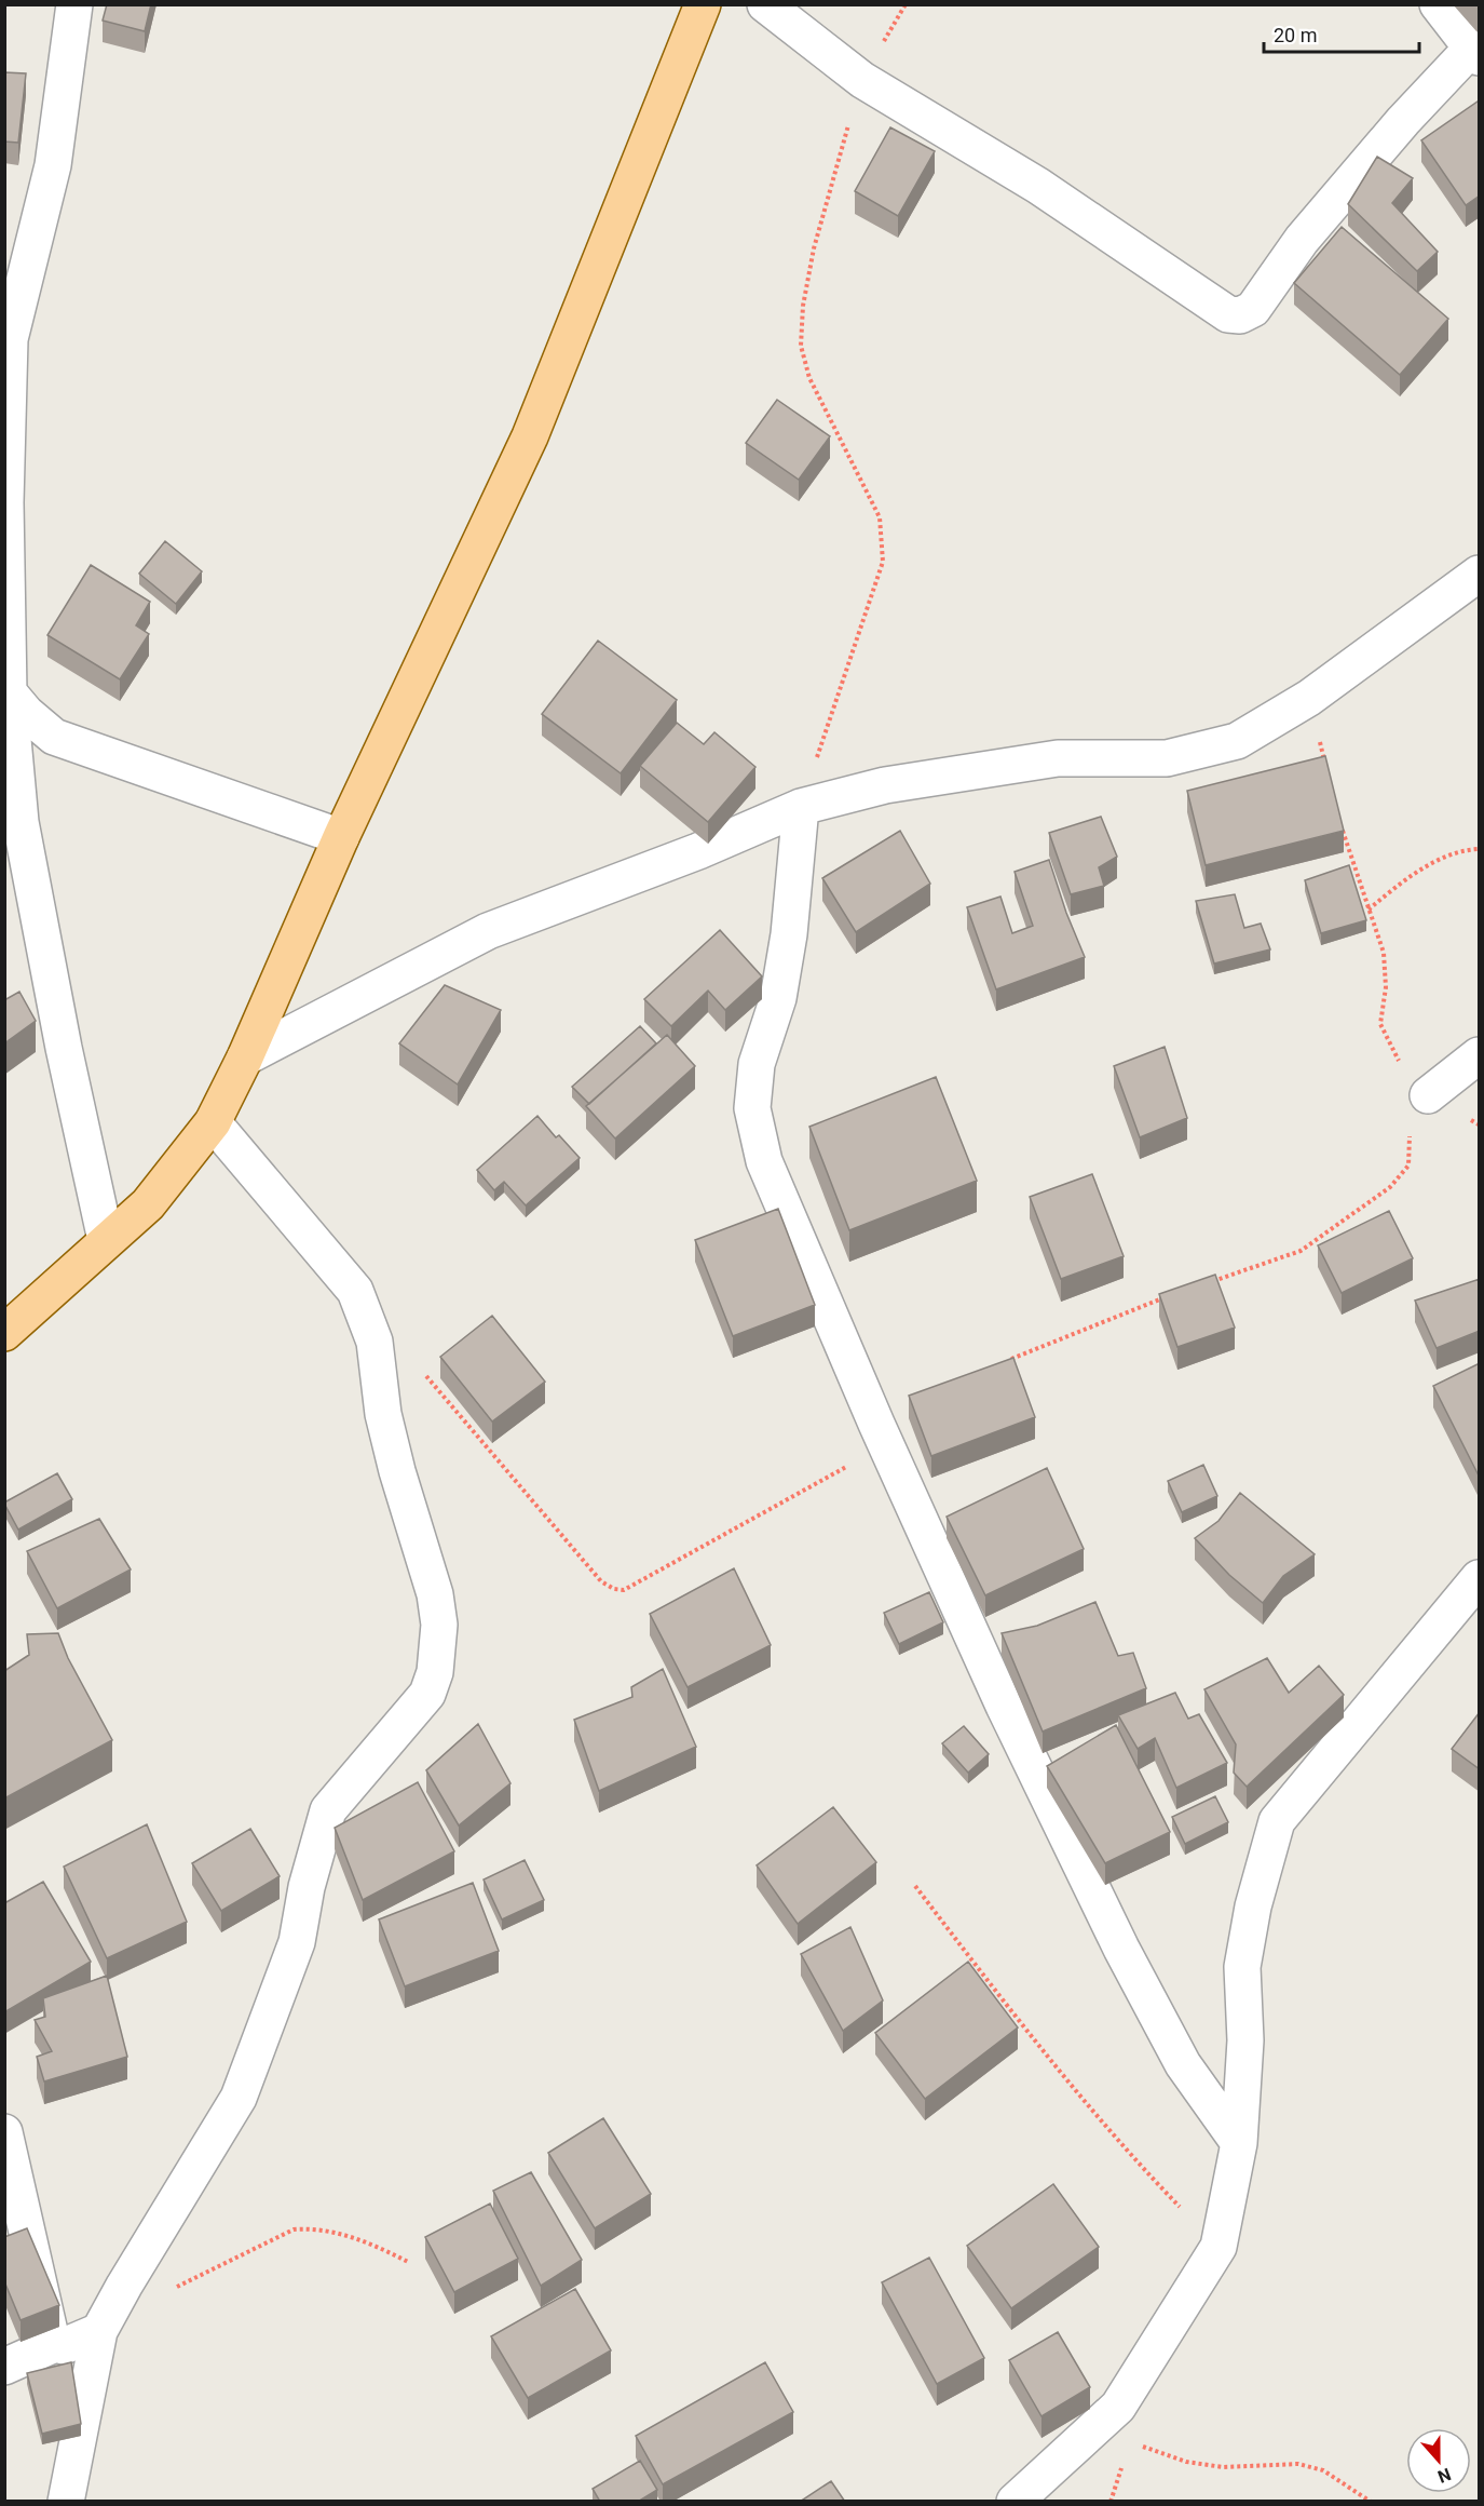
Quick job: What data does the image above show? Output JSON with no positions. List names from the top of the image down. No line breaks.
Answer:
{"scale_bar":"20 m","north":"bottom"}
